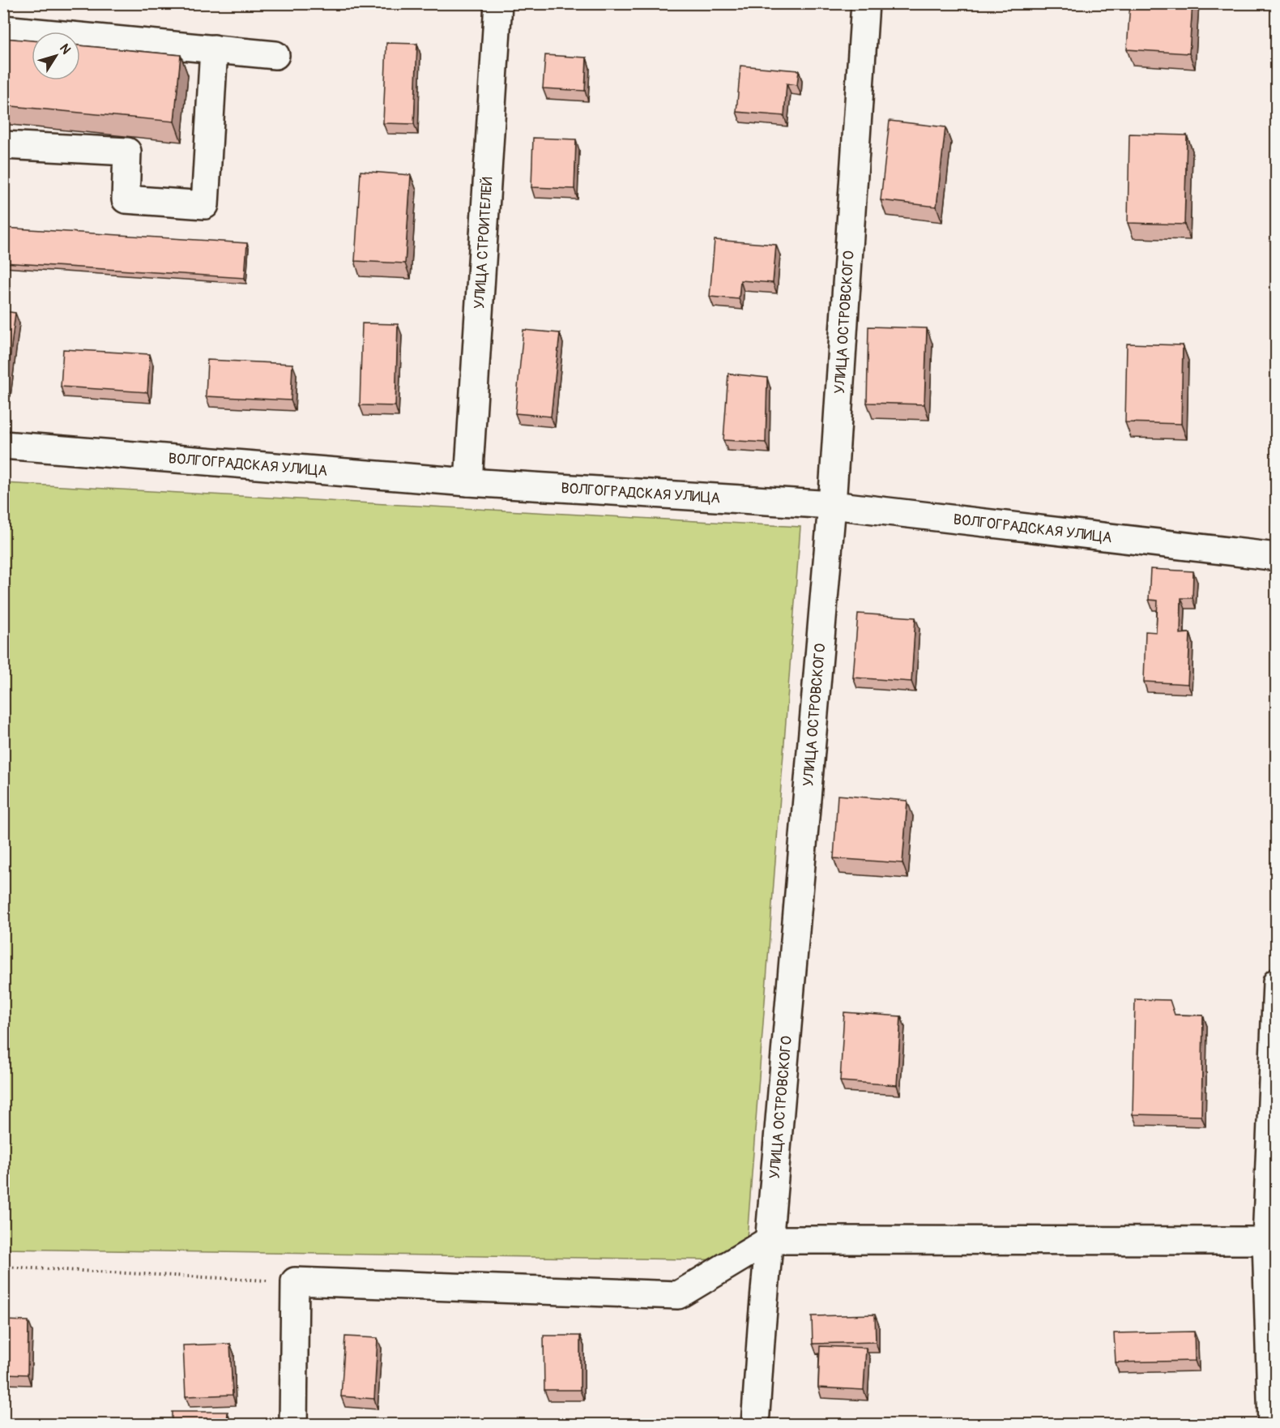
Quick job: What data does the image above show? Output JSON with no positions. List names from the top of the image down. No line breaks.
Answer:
{"streets":{"street":["УЛИЦА СТРОИТЕЛЕЙ","УЛИЦА ОСТРОВСКОГО","ВОЛГОГРАДСКАЯ УЛИЦА"]},"crossings":[["УЛИЦА СТРОИТЕЛЕЙ","ВОЛГОГРАДСКАЯ УЛИЦА"],["УЛИЦА ОСТРОВСКОГО","ВОЛГОГРАДСКАЯ УЛИЦА"]],"north":"top right"}
